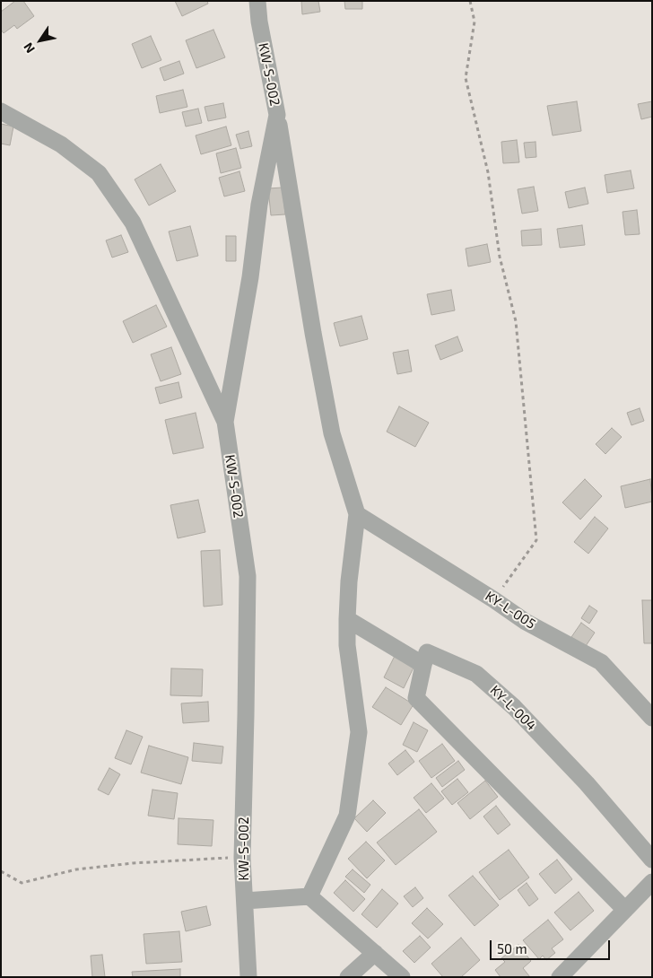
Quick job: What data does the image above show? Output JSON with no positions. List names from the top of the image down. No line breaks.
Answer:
{"streets":{"street":["KW-S-002","KY-L-005","KY-L-004"]},"scale_bar":"50 m","north":"bottom left"}
